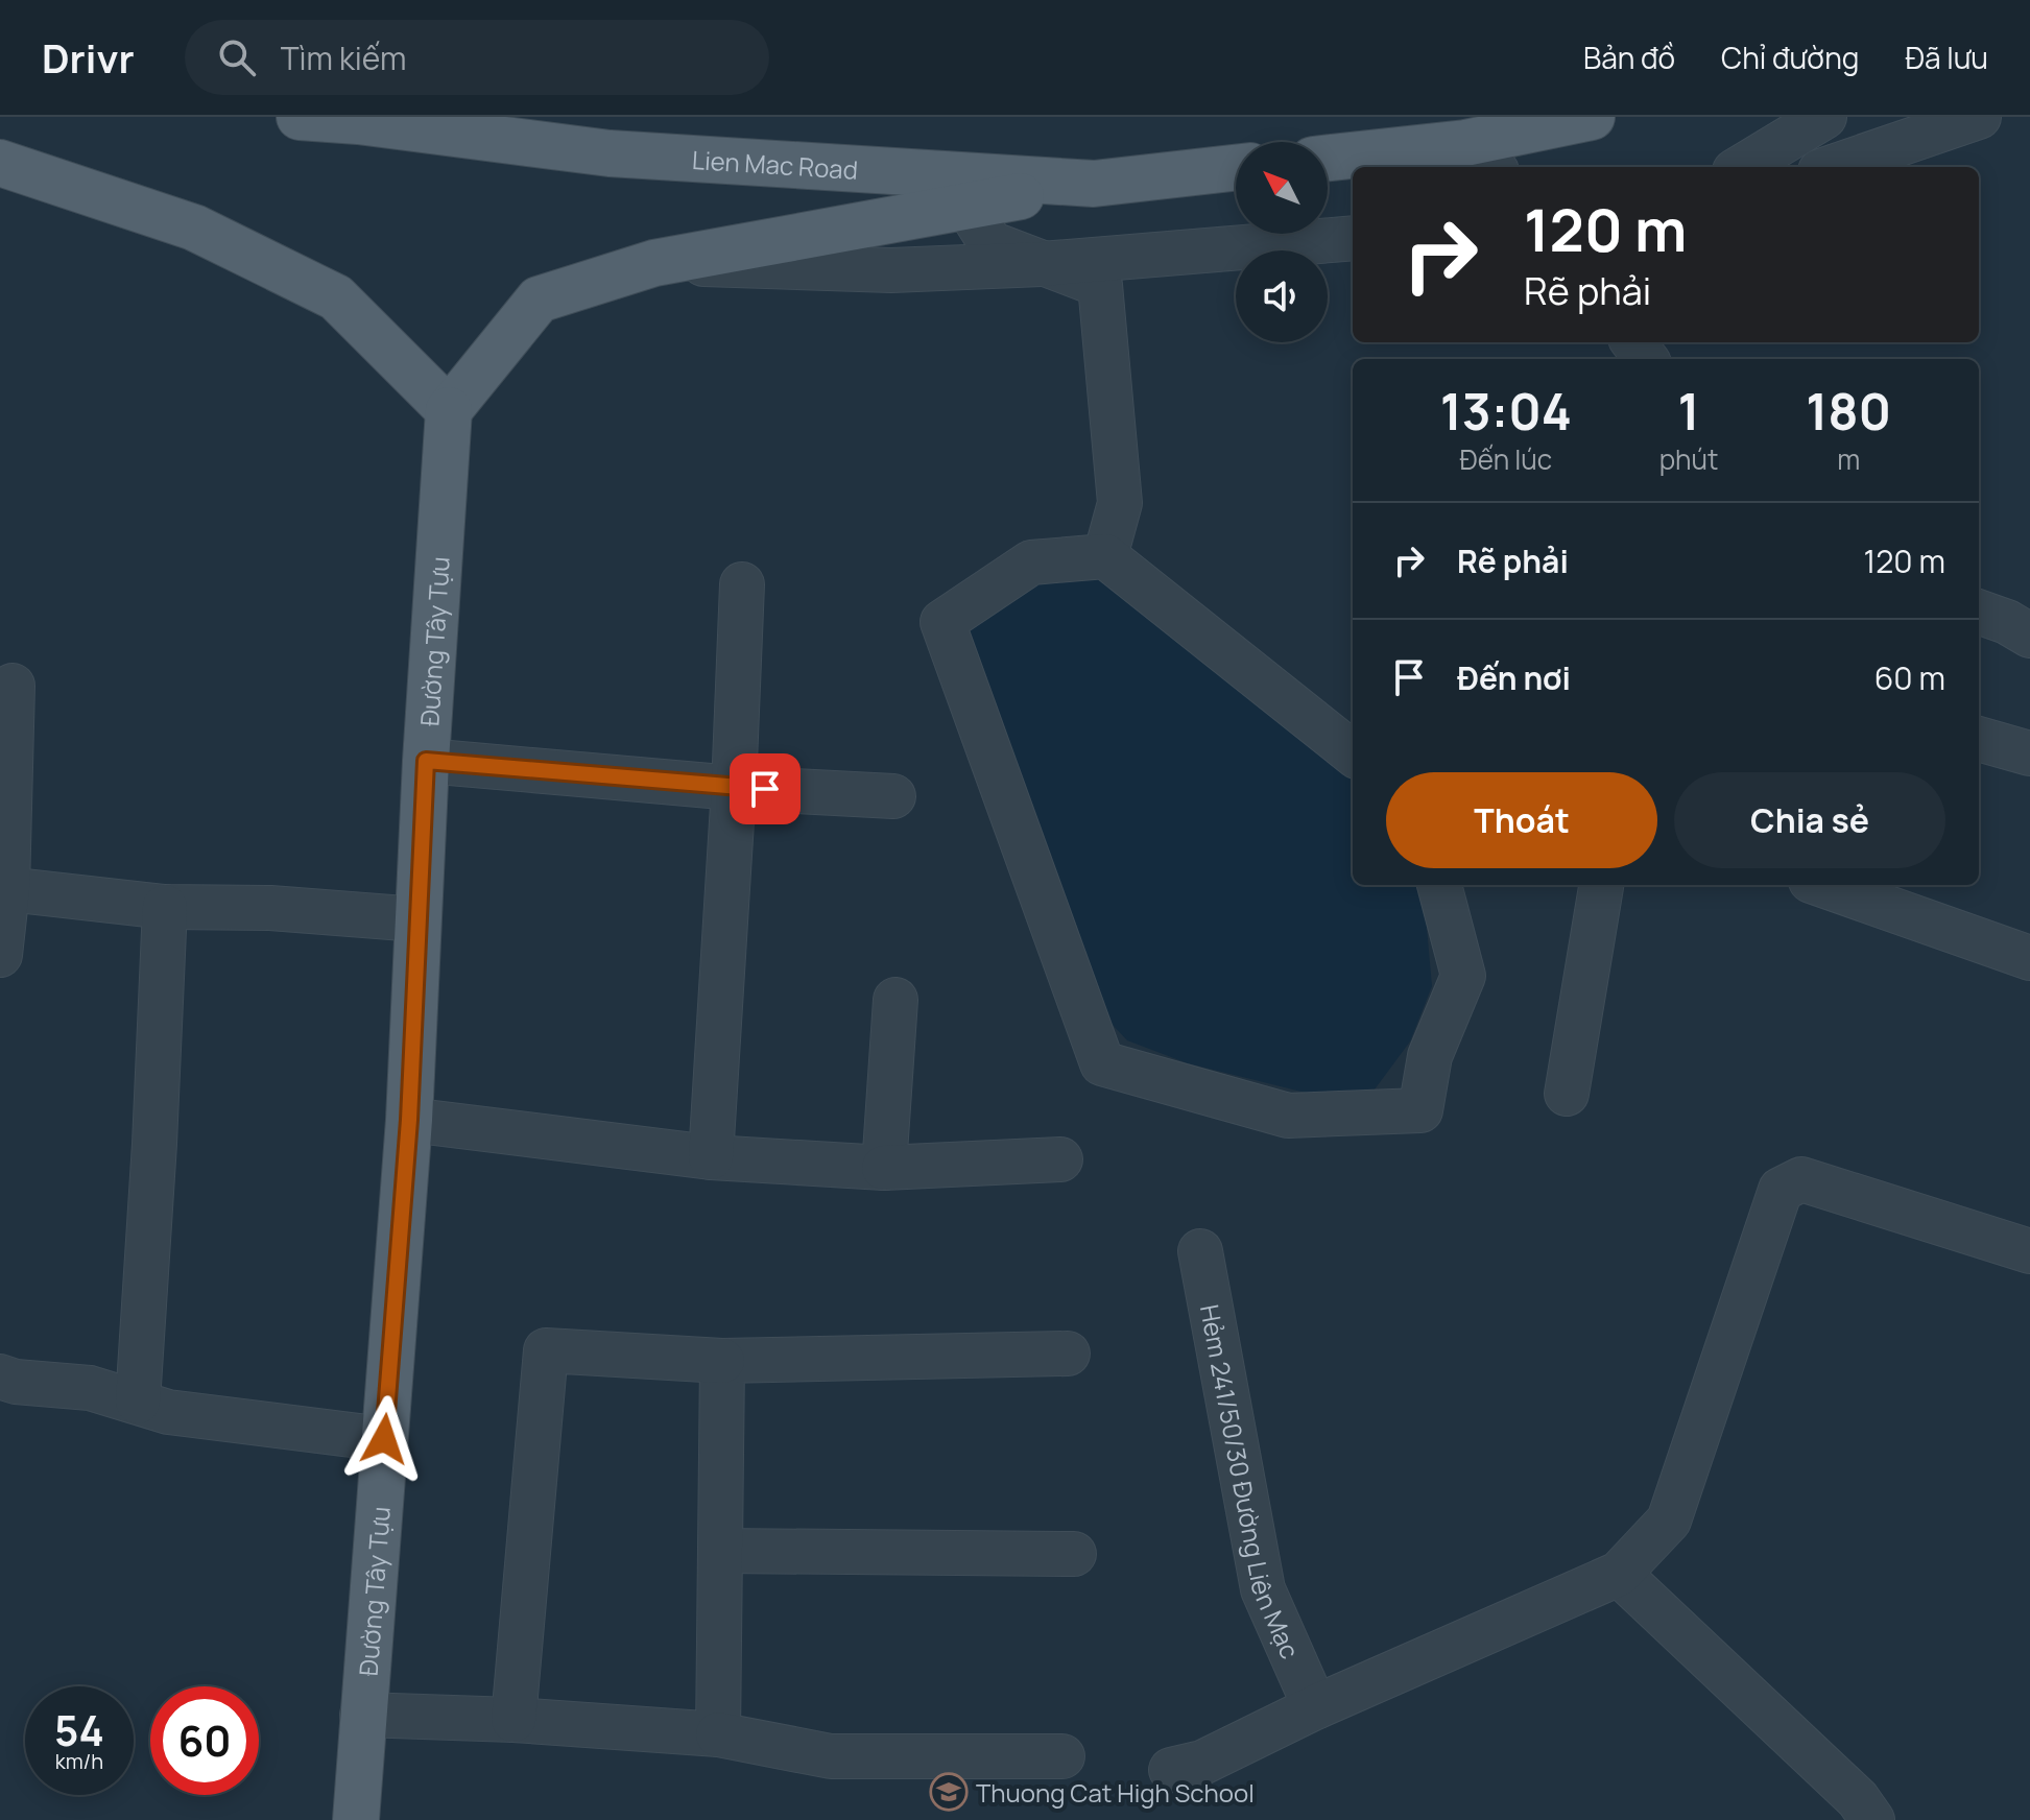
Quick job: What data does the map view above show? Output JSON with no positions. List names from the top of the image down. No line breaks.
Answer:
{"streets":{"main road":["Lien Mac Road","Đường Tây Tựu"],"street":["Hẻm 241/50/30 Đường Liên Mạc"]},"places":{"school or university":["Thuong Cat High School"]},"north":"top left","page":{"header":"Drivr","search":"Tìm kiếm","nav":["Bản đồ","Chỉ đường","Đã lưu"],"turn":["120 m","Rẽ phải"],"eta":["13:04","Đến lúc","1","phút","180","m"],"list":[{"name":"Rẽ phải","value":"120 m"},{"name":"Đến nơi","value":"60 m"}],"buttons":["Thoát","Chia sẻ"],"speed":"54 km/h","limit":"60"}}
